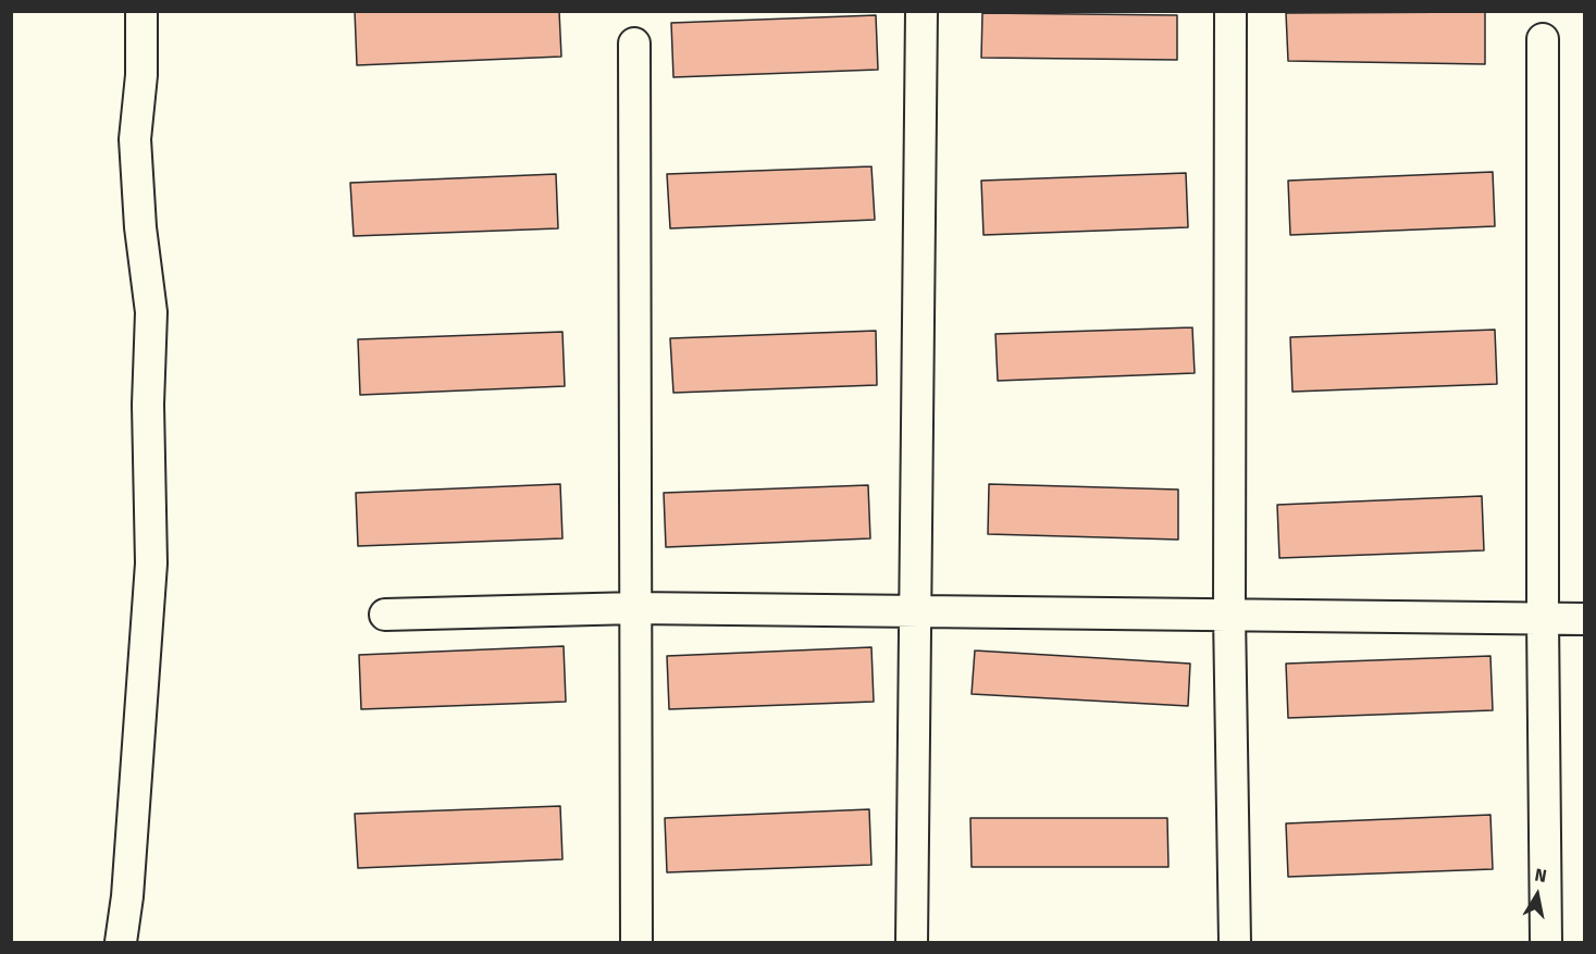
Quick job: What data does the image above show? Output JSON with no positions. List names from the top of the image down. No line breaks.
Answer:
{"north":"top"}
